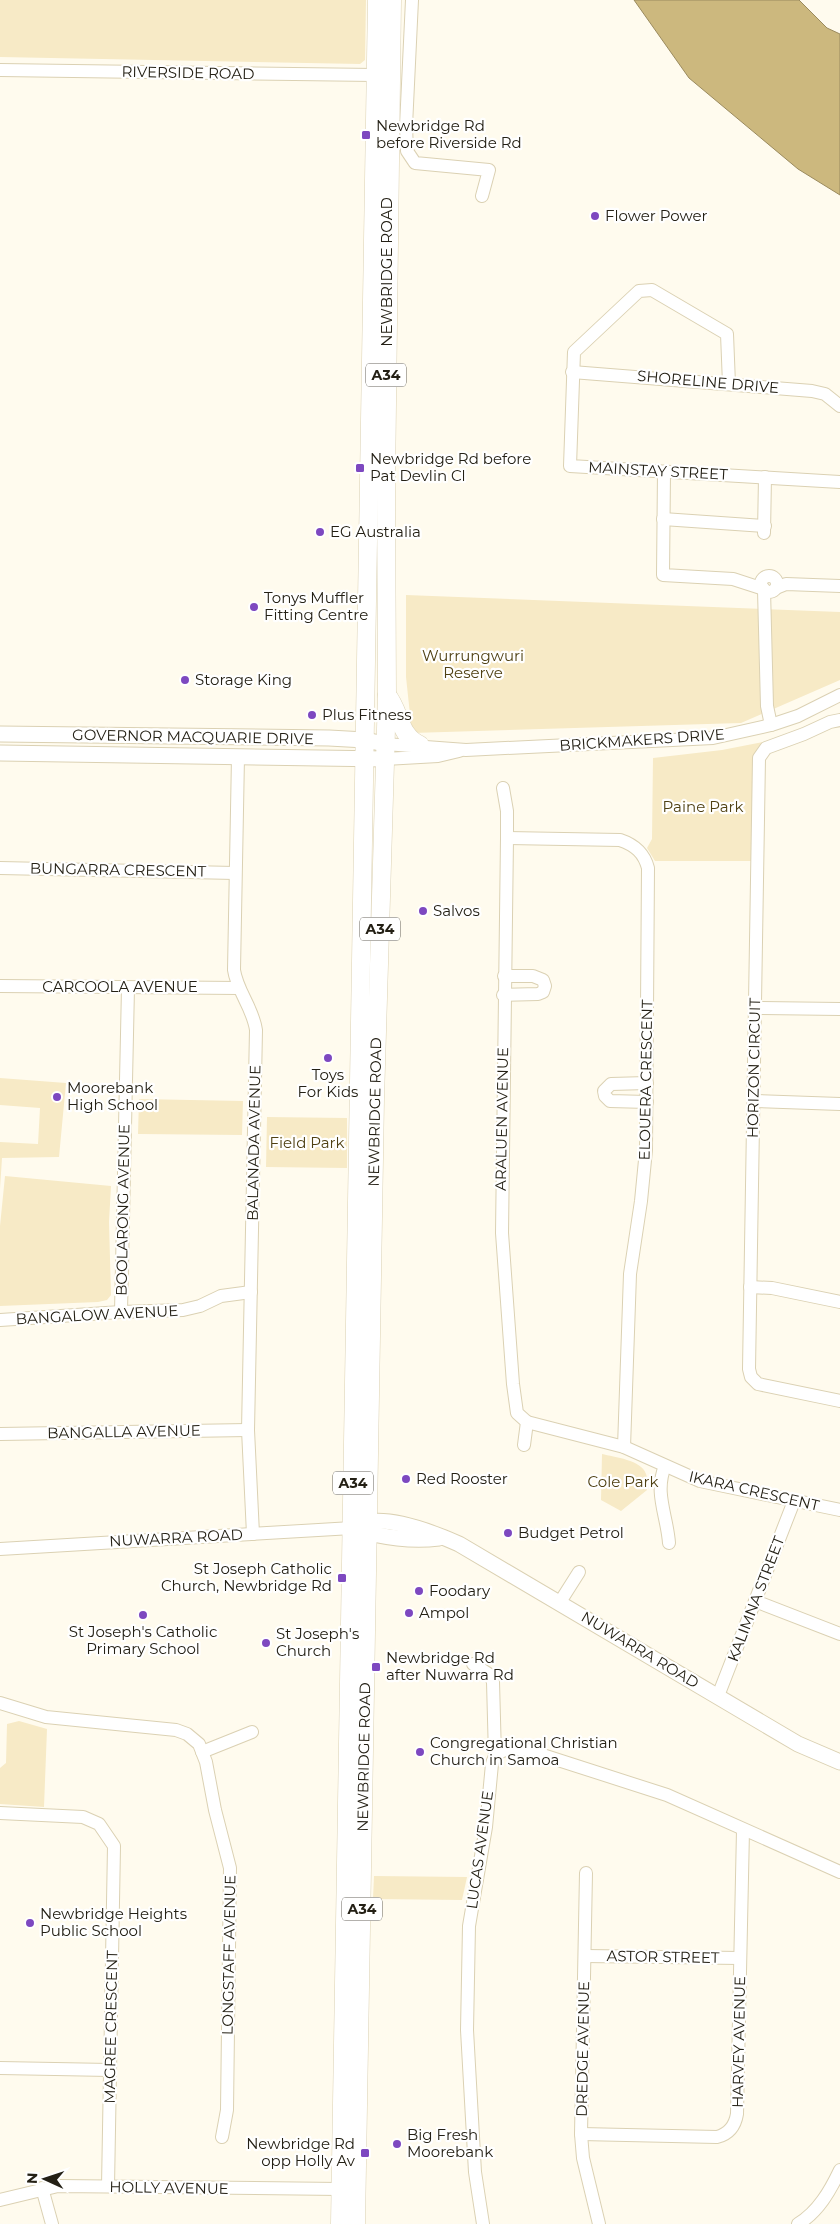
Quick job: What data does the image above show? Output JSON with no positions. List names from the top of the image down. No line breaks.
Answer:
{"streets":{"highway":["NEWBRIDGE ROAD","A34"],"main road":["GOVERNOR MACQUARIE DRIVE","BRICKMAKERS DRIVE","NUWARRA ROAD"],"street":["RIVERSIDE ROAD","SHORELINE DRIVE","MAINSTAY STREET","BUNGARRA CRESCENT","CARCOOLA AVENUE","HORIZON CIRCUIT","ELOUERA CRESCENT","ARALUEN AVENUE","BALANADA AVENUE","BOOLARONG AVENUE","BANGALOW AVENUE","BANGALLA AVENUE","IKARA CRESCENT","KALIMNA STREET","LUCAS AVENUE","LONGSTAFF AVENUE","ASTOR STREET","MAGREE CRESCENT","HARVEY AVENUE","DREDGE AVENUE","HOLLY AVENUE"]},"crossings":[["RIVERSIDE ROAD","NEWBRIDGE ROAD"],["NEWBRIDGE ROAD","GOVERNOR MACQUARIE DRIVE"],["NEWBRIDGE ROAD","BRICKMAKERS DRIVE"],["NEWBRIDGE ROAD","NUWARRA ROAD"],["NEWBRIDGE ROAD","HOLLY AVENUE"],["SHORELINE DRIVE","MAINSTAY STREET"],["GOVERNOR MACQUARIE DRIVE","BRICKMAKERS DRIVE"],["GOVERNOR MACQUARIE DRIVE","BALANADA AVENUE"],["BUNGARRA CRESCENT","BALANADA AVENUE"],["CARCOOLA AVENUE","BALANADA AVENUE"],["CARCOOLA AVENUE","BOOLARONG AVENUE"],["ELOUERA CRESCENT","ARALUEN AVENUE"],["ELOUERA CRESCENT","IKARA CRESCENT"],["ARALUEN AVENUE","IKARA CRESCENT"],["BALANADA AVENUE","BANGALOW AVENUE"],["BALANADA AVENUE","BANGALLA AVENUE"],["BALANADA AVENUE","NUWARRA ROAD"],["BOOLARONG AVENUE","BANGALOW AVENUE"],["IKARA CRESCENT","KALIMNA STREET"],["NUWARRA ROAD","KALIMNA STREET"],["ASTOR STREET","HARVEY AVENUE"],["ASTOR STREET","DREDGE AVENUE"],["MAGREE CRESCENT","HOLLY AVENUE"],["HARVEY AVENUE","DREDGE AVENUE"]],"parks":["Wurrungwuri Reserve","Paine Park","Field Park","Cole Park"],"places":{"transit":["Newbridge Rd before Riverside Rd","Newbridge Rd before Pat Devlin Cl","St Joseph Catholic Church, Newbridge Rd","Newbridge Rd after Nuwarra Rd","Newbridge Rd opp Holly Av"],"other":["Flower Power","EG Australia","Tonys Muffler Fitting Centre","Storage King","Plus Fitness","Salvos","Toys For Kids","Moorebank High School","Red Rooster","Budget Petrol","Foodary","Ampol","St Joseph's Catholic Primary School","St Joseph's Church","Congregational Christian Church in Samoa","Newbridge Heights Public School","Big Fresh Moorebank"]},"north":"left"}
